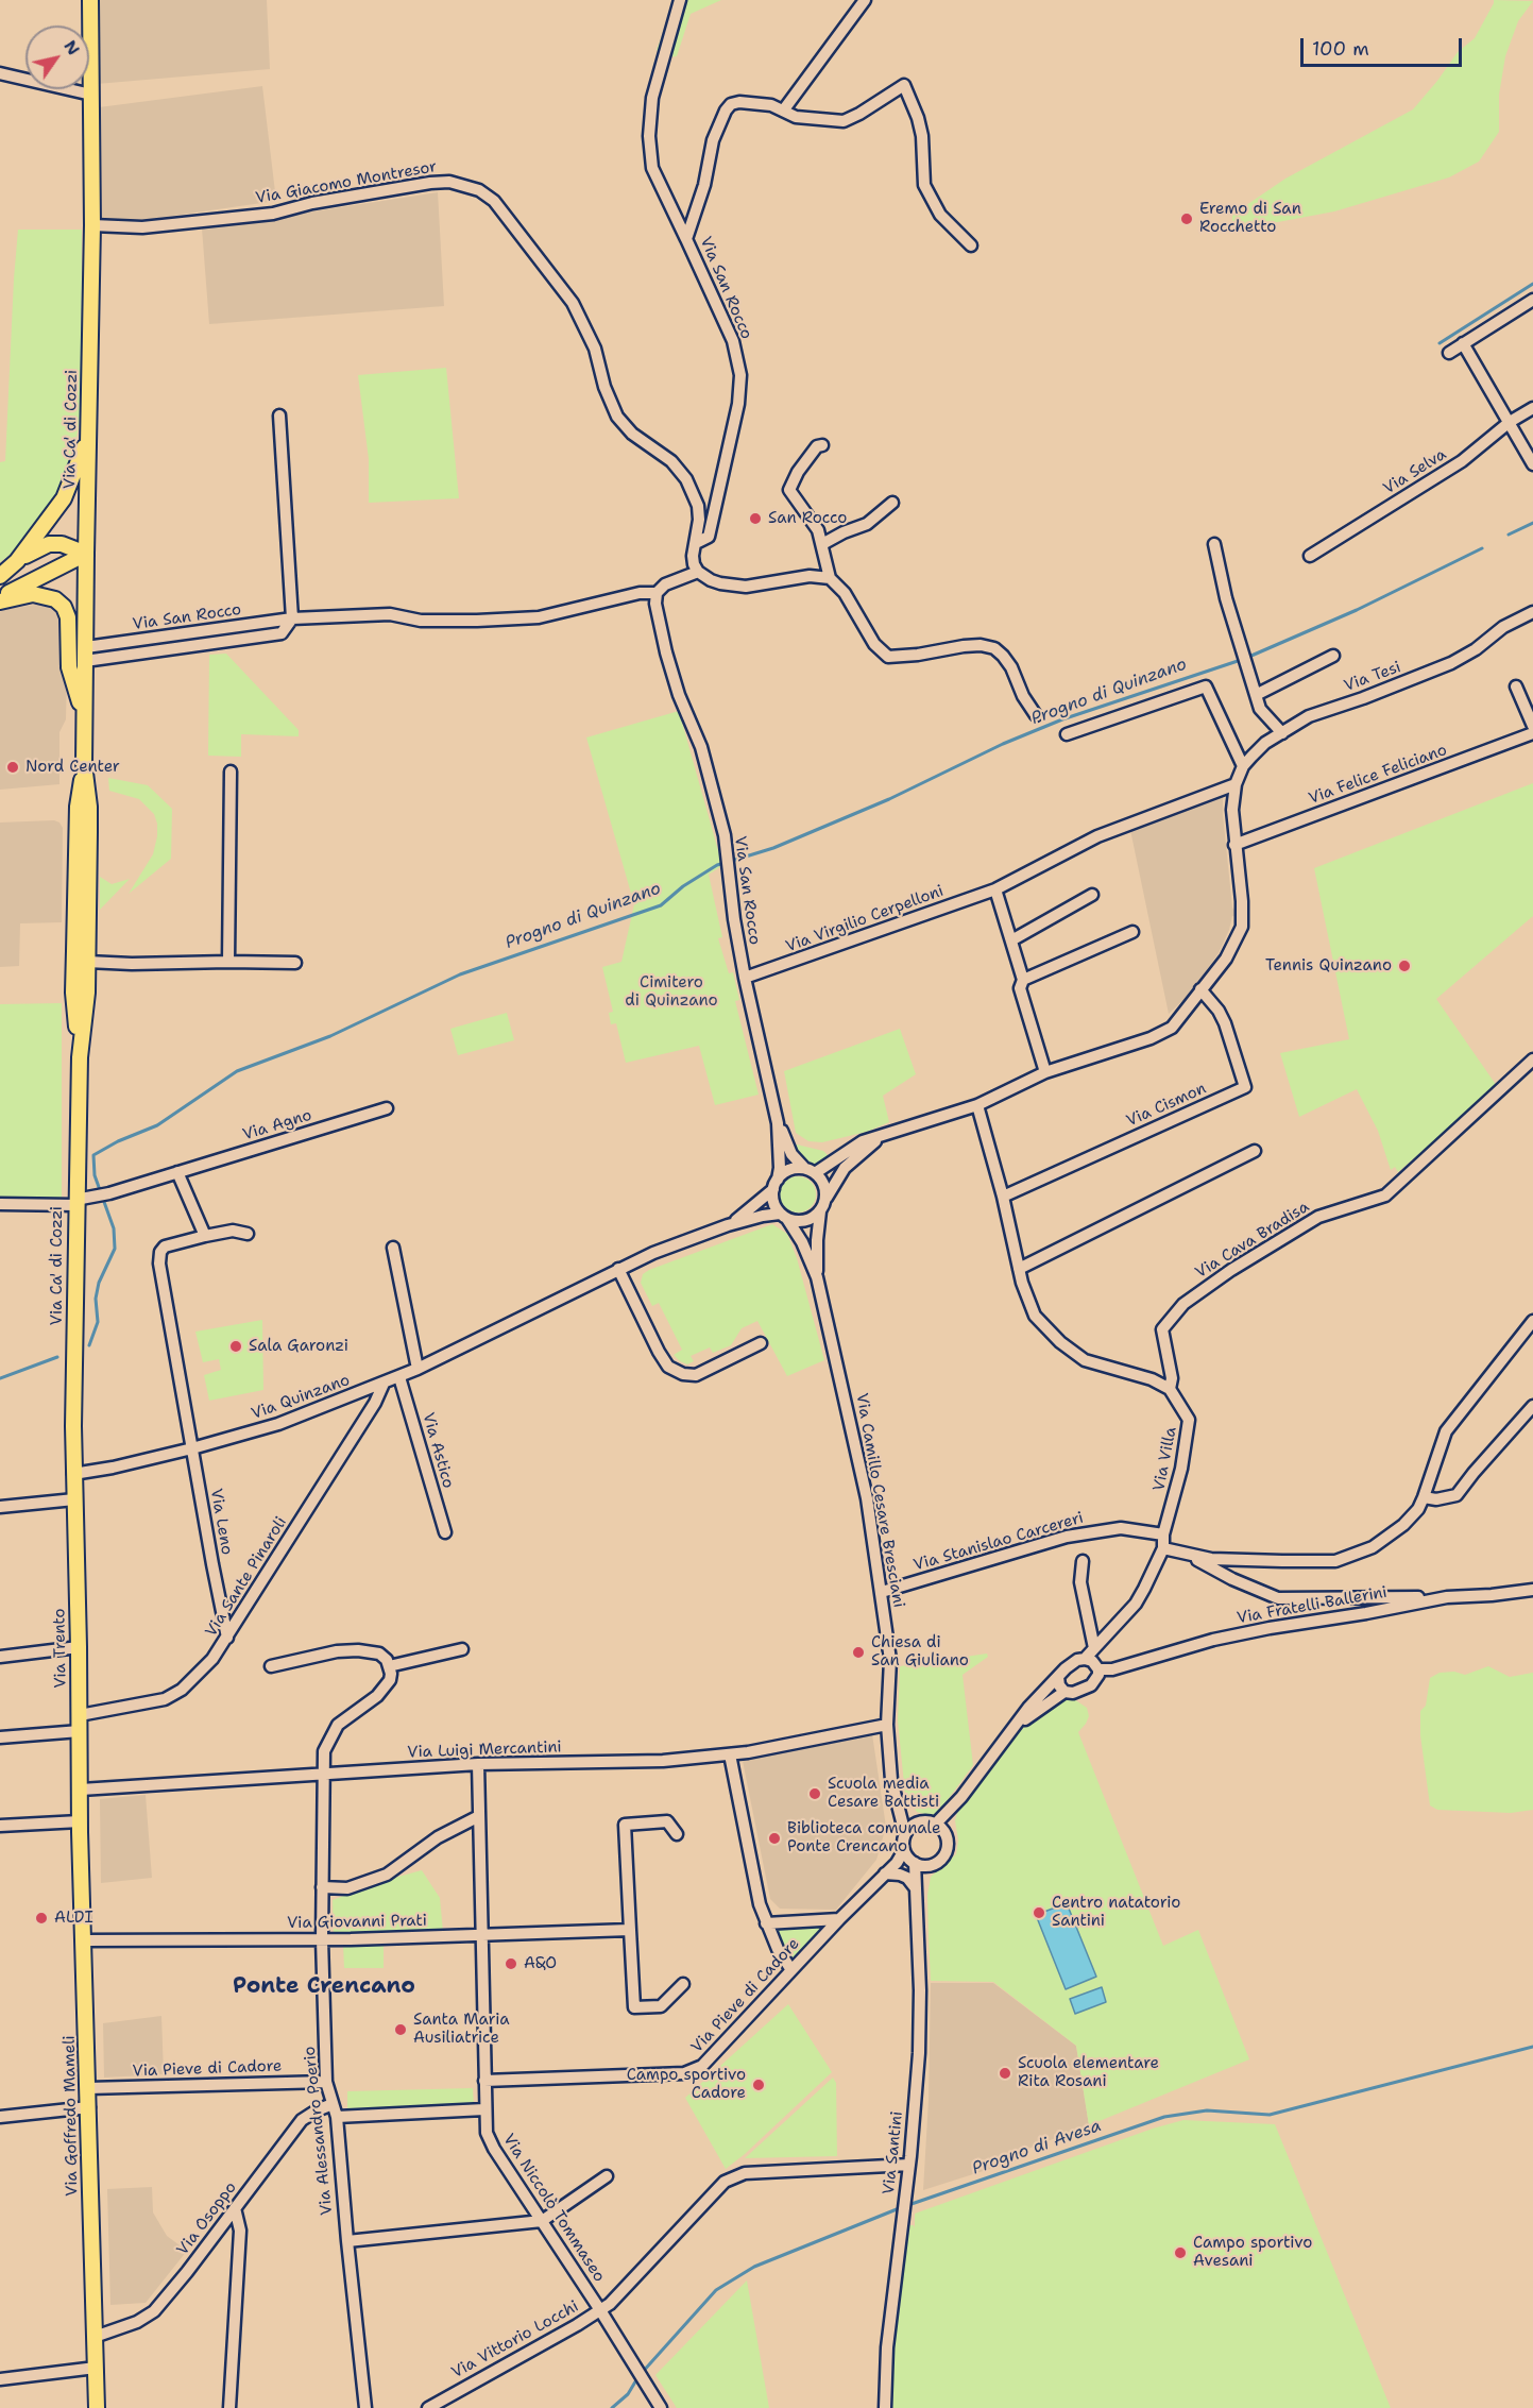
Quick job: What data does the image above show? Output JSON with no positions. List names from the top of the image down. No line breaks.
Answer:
{"streets":{"main road":["Via Ca' di Cozzi","Via Trento","Via Goffredo Mameli"],"street":["Via Giacomo Montresor","Via San Rocco","Via Selva","Via Tesi","Via Felice Feliciano","Via Virgilio Cerpelloni","Via Cismon","Via Agno","Via Cava Bradisa","Via Quinzano","Via Astico","Via Villa","Via Camillo Cesare Bresciani","Via Leno","Via Stanislao Carcereri","Via Sante Pinaroli","Via Fratelli Ballerini","Via Luigi Mercantini","Via Giovanni Prati","Via Pieve di Cadore","Via Alessandro Poerio","Via Santini","Via Niccolò Tommaseo","Via Osoppo","Via Vittorio Locchi"]},"crossings":[["Via Giacomo Montresor","Via San Rocco"],["Via Giacomo Montresor","Via Ca' di Cozzi"],["Via San Rocco","Via Ca' di Cozzi"],["Via San Rocco","Via Virgilio Cerpelloni"],["Via San Rocco","Via Quinzano"],["Via San Rocco","Via Camillo Cesare Bresciani"],["Via Ca' di Cozzi","Via Agno"],["Via Ca' di Cozzi","Via Quinzano"],["Via Ca' di Cozzi","Via Trento"],["Via Tesi","Via Felice Feliciano"],["Via Tesi","Via Virgilio Cerpelloni"],["Via Tesi","Via Cismon"],["Via Tesi","Via Quinzano"],["Via Cava Bradisa","Via Villa"],["Via Quinzano","Via Astico"],["Via Quinzano","Via Camillo Cesare Bresciani"],["Via Quinzano","Via Leno"],["Via Quinzano","Via Sante Pinaroli"],["Via Quinzano","Via Trento"],["Via Villa","Via Camillo Cesare Bresciani"],["Via Villa","Via Stanislao Carcereri"],["Via Villa","Via Fratelli Ballerini"],["Via Villa","Via Pieve di Cadore"],["Via Villa","Via Santini"],["Via Camillo Cesare Bresciani","Via Stanislao Carcereri"],["Via Camillo Cesare Bresciani","Via Luigi Mercantini"],["Via Camillo Cesare Bresciani","Via Pieve di Cadore"],["Via Camillo Cesare Bresciani","Via Santini"],["Via Leno","Via Sante Pinaroli"],["Via Sante Pinaroli","Via Trento"],["Via Trento","Via Luigi Mercantini"],["Via Trento","Via Goffredo Mameli"],["Via Luigi Mercantini","Via Alessandro Poerio"],["Via Luigi Mercantini","Via Niccolò Tommaseo"],["Via Giovanni Prati","Via Goffredo Mameli"],["Via Giovanni Prati","Via Alessandro Poerio"],["Via Giovanni Prati","Via Niccolò Tommaseo"],["Via Pieve di Cadore","Via Goffredo Mameli"],["Via Pieve di Cadore","Via Alessandro Poerio"],["Via Pieve di Cadore","Via Santini"],["Via Pieve di Cadore","Via Niccolò Tommaseo"],["Via Goffredo Mameli","Via Osoppo"],["Via Alessandro Poerio","Via Osoppo"],["Via Santini","Via Vittorio Locchi"],["Via Niccolò Tommaseo","Via Vittorio Locchi"]],"districts":["Ponte Crencano"],"water":["Progno di Quinzano","Progno di Avesa"],"parks":["Cimitero di Quinzano"],"places":["Eremo di San Rocchetto","San Rocco","Nord Center","Tennis Quinzano","Sala Garonzi","Chiesa di San Giuliano","Scuola media Cesare Battisti","Biblioteca comunale Ponte Crencano","Centro natatorio Santini","ALDI","A&O","Santa Maria Ausiliatrice","Scuola elementare Rita Rosani","Campo sportivo Cadore","Campo sportivo Avesani"],"scale_bar":"100 m","north":"top right"}
